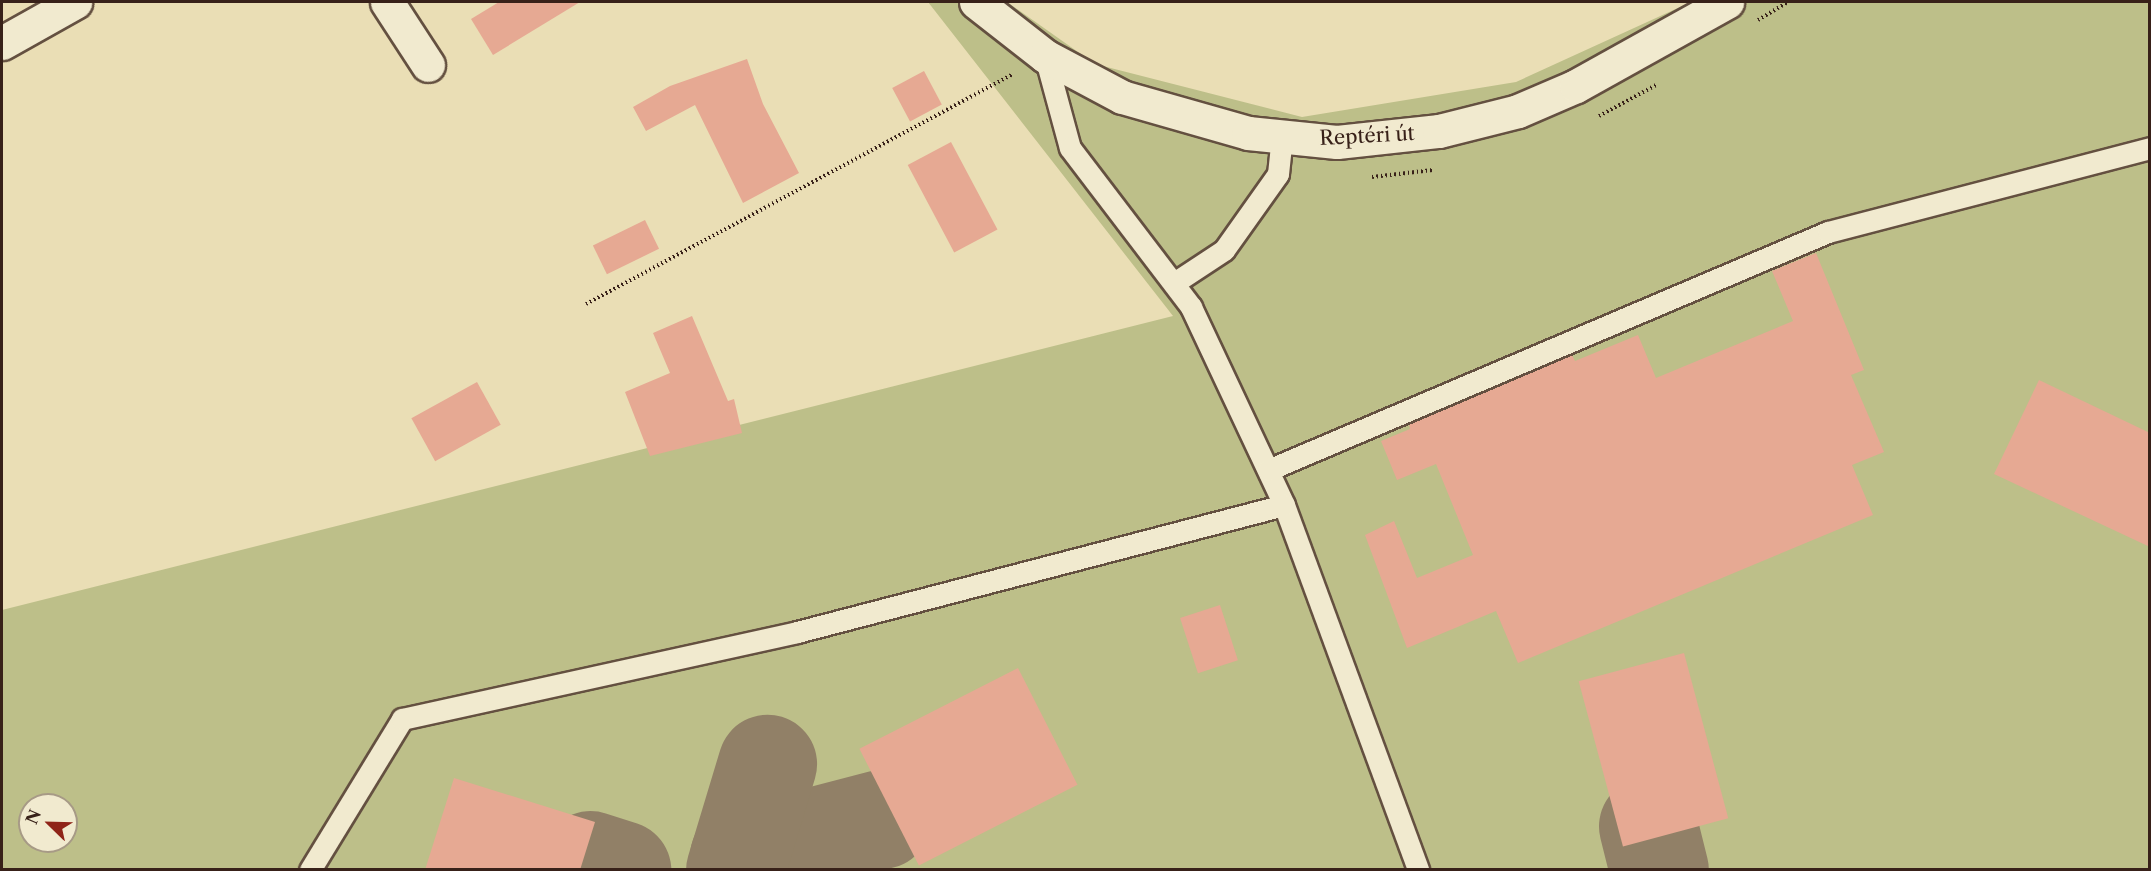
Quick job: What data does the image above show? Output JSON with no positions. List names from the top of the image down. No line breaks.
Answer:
{"streets":{"main road":["Reptéri út"]},"north":"top left"}
